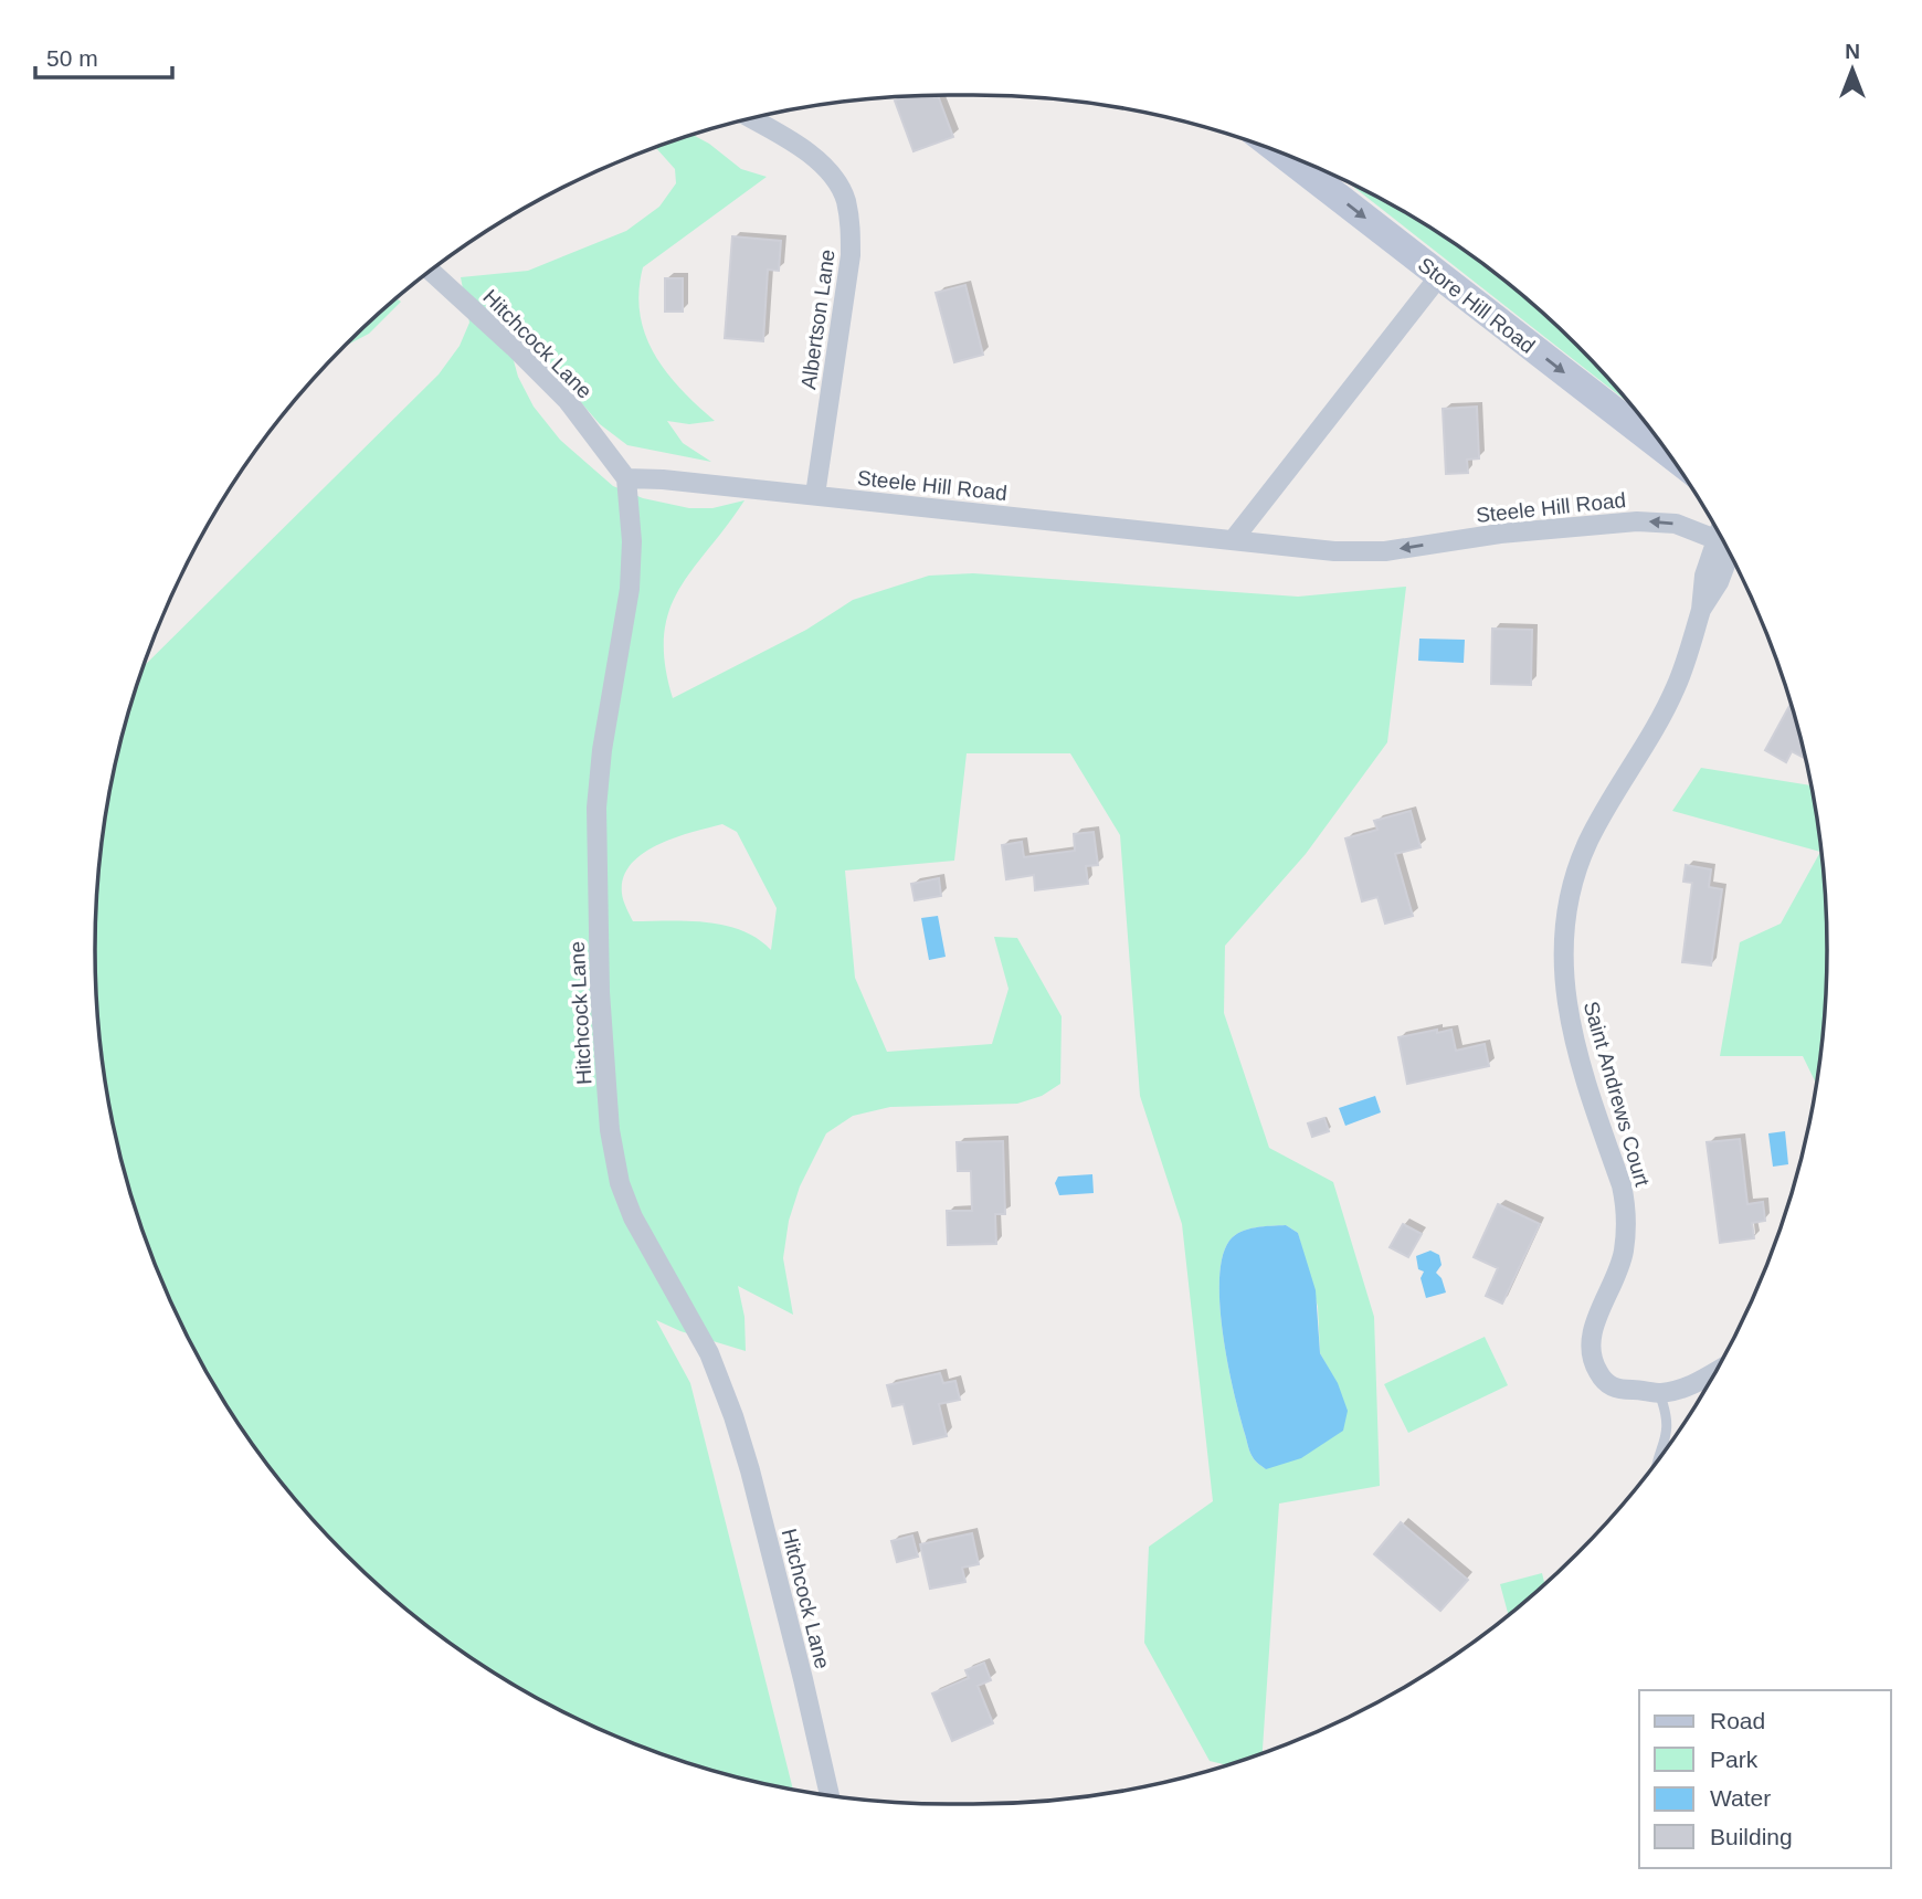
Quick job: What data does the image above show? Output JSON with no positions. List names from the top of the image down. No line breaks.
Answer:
{"streets":{"main road":["Store Hill Road"],"street":["Albertson Lane","Hitchcock Lane","Steele Hill Road","Saint Andrews Court"]},"crossings":[["Albertson Lane","Steele Hill Road"],["Hitchcock Lane","Steele Hill Road"]],"one_way":["Store Hill Road","Steele Hill Road"],"legend":["Road","Park","Water","Building"],"scale_bar":"50 m","north":"top"}
